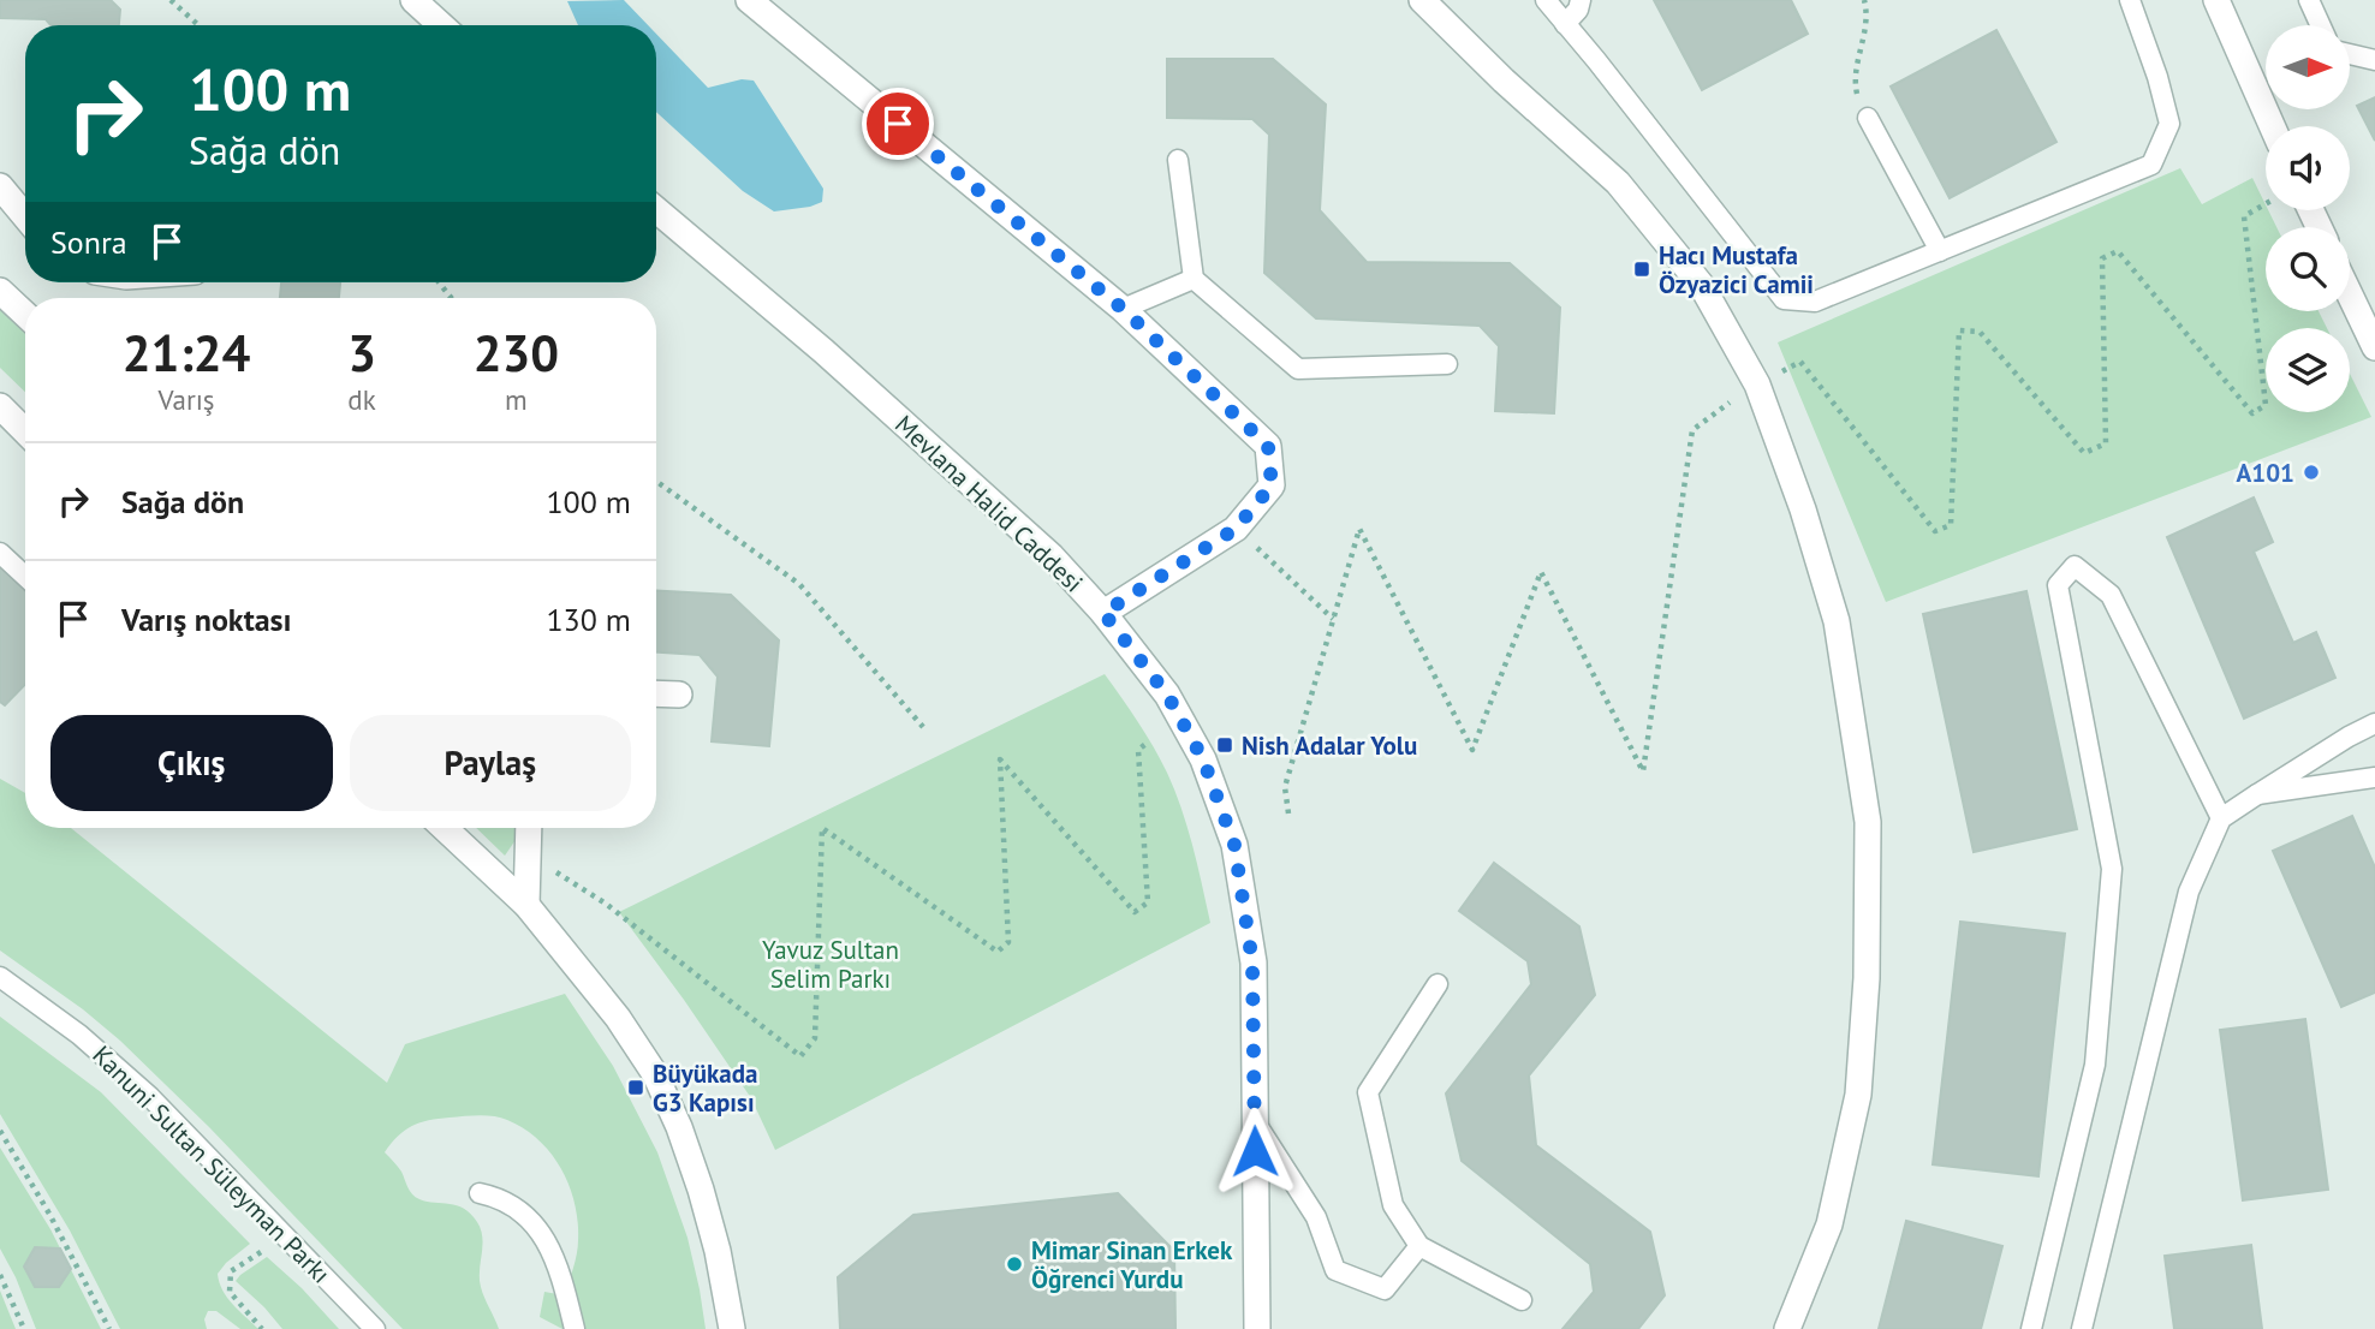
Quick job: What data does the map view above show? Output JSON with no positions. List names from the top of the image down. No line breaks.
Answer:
{"streets":{"street":["Mevlana Halid Caddesi"],"lane":["Kanuni Sultan Süleyman Parkı"]},"parks":["Yavuz Sultan Selim Parkı"],"places":{"transit":["Hacı Mustafa Özyazici Camii","Nish Adalar Yolu","Büyükada G3 Kapısı"],"other":["A101","Mimar Sinan Erkek Öğrenci Yurdu"]},"north":"right","page":{"turn":["100 m","Sağa dön"],"then":"Sonra","eta":["21:24","Varış","3","dk","230","m"],"list":[{"name":"Sağa dön","value":"100 m"},{"name":"Varış noktası","value":"130 m"}],"buttons":["Çıkış","Paylaş"]}}
